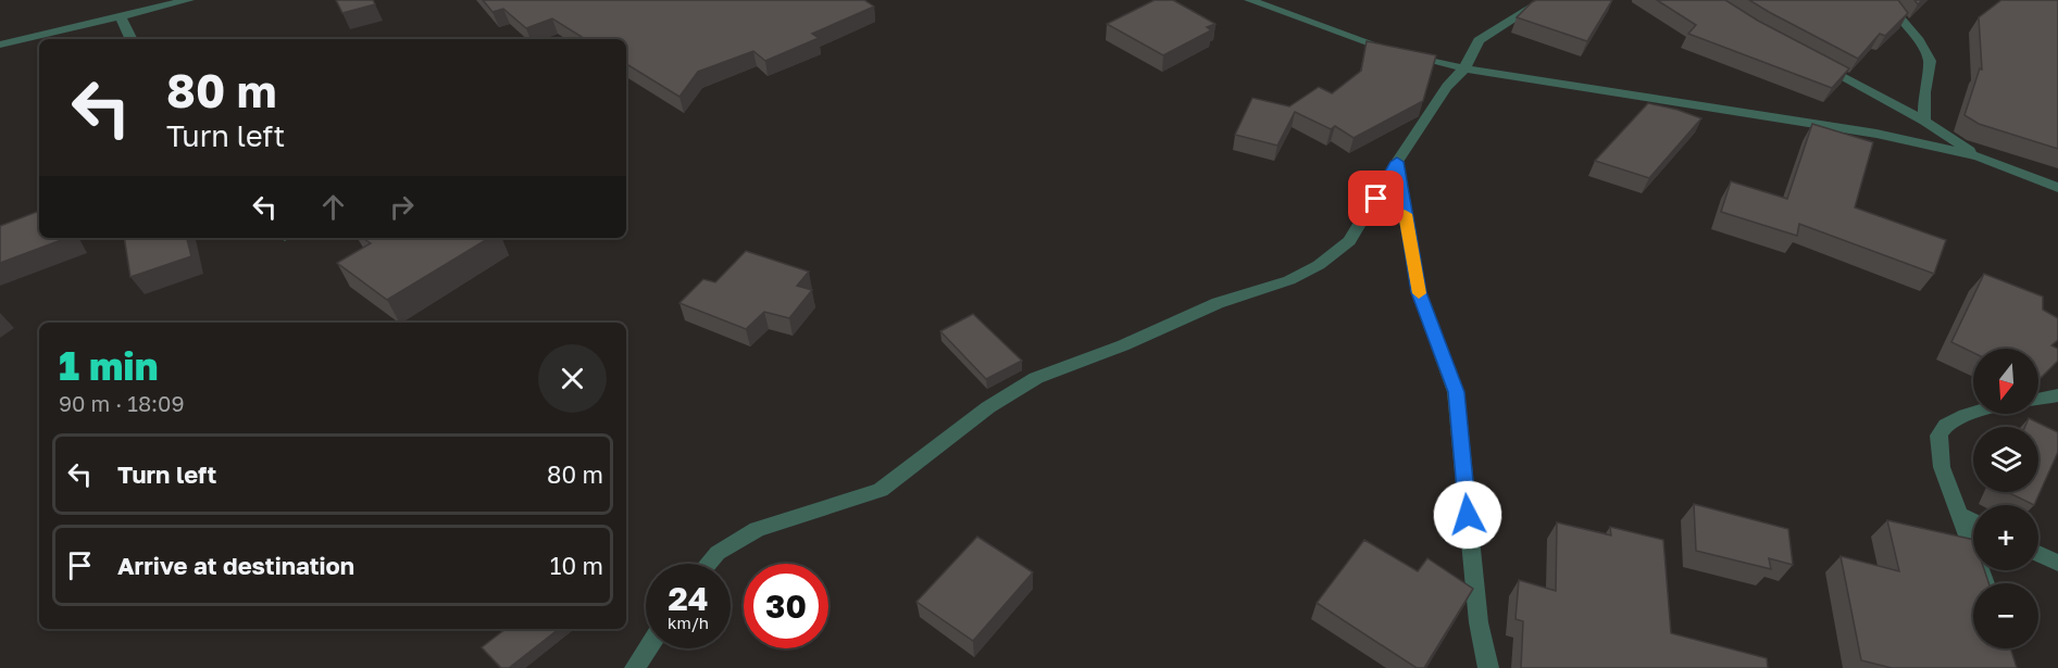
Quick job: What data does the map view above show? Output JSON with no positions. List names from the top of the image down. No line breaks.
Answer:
{"north":"bottom","page":{"turn":["80 m","Turn left"],"heading":["1 min","90 m · 18:09"],"map_buttons":["+","−"],"list":[{"name":"Turn left","value":"80 m"},{"name":"Arrive at destination","value":"10 m"}],"speed":"24 km/h","limit":"30"}}
